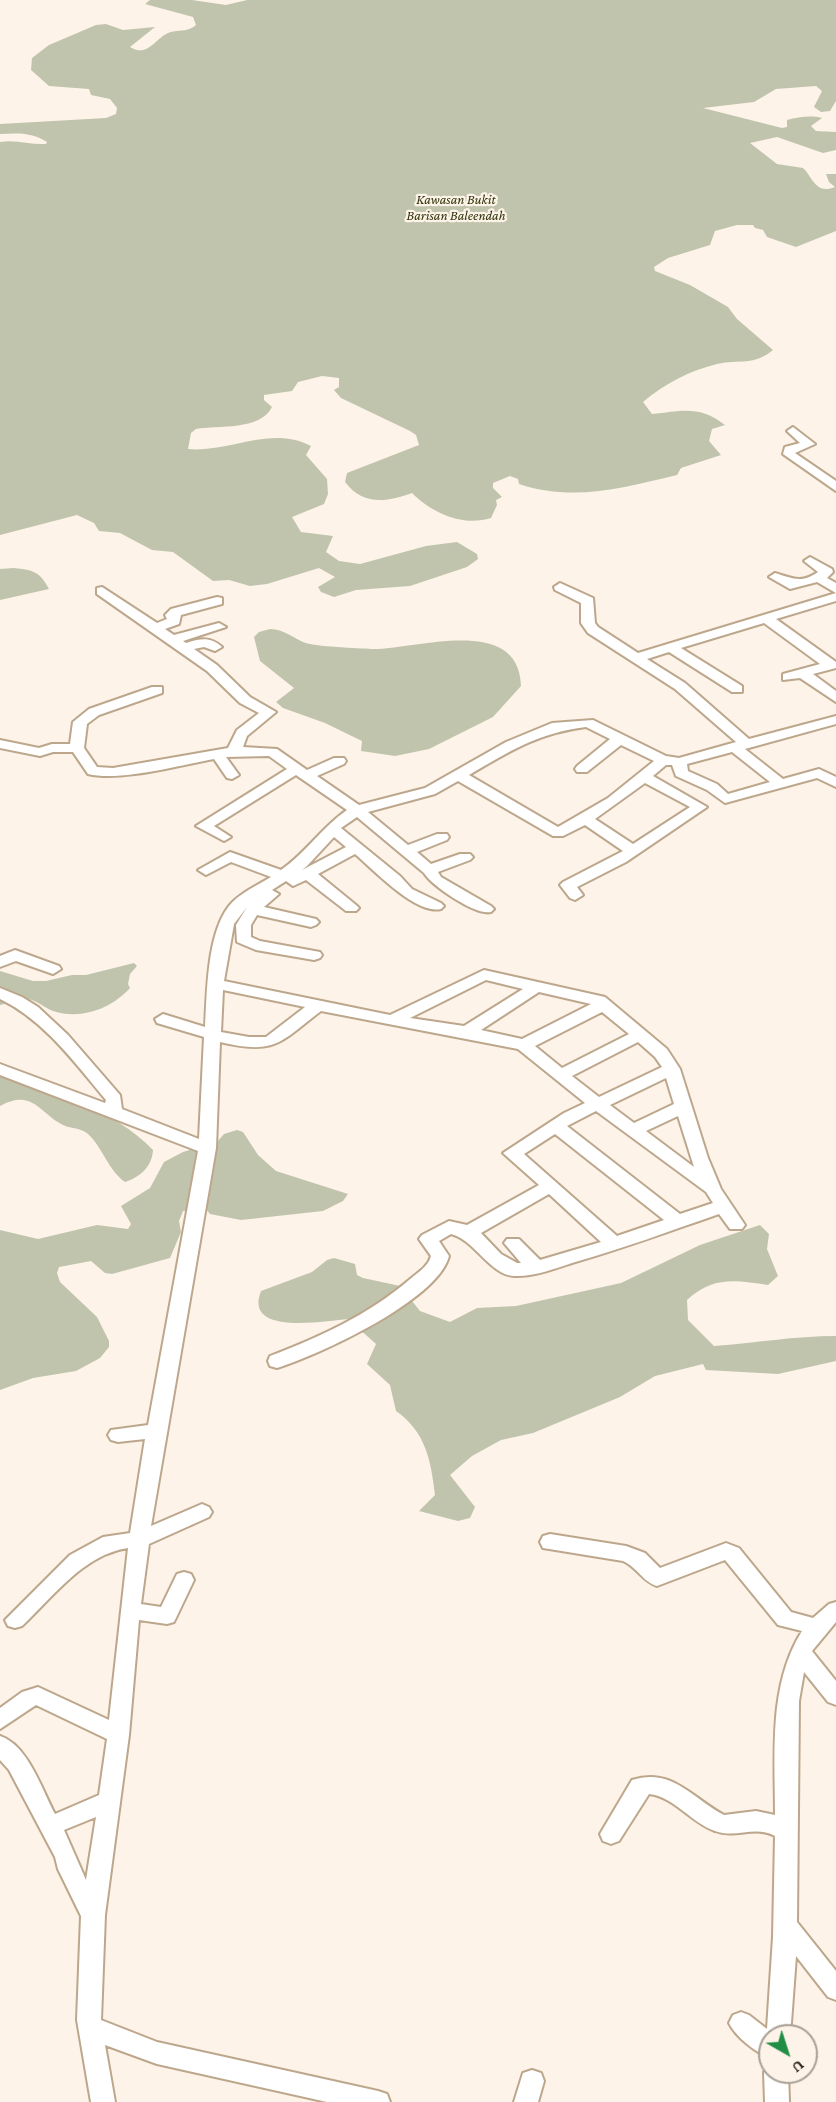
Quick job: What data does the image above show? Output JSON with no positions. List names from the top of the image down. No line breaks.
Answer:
{"parks":["Kawasan Bukit Barisan Baleendah"],"north":"bottom right"}
